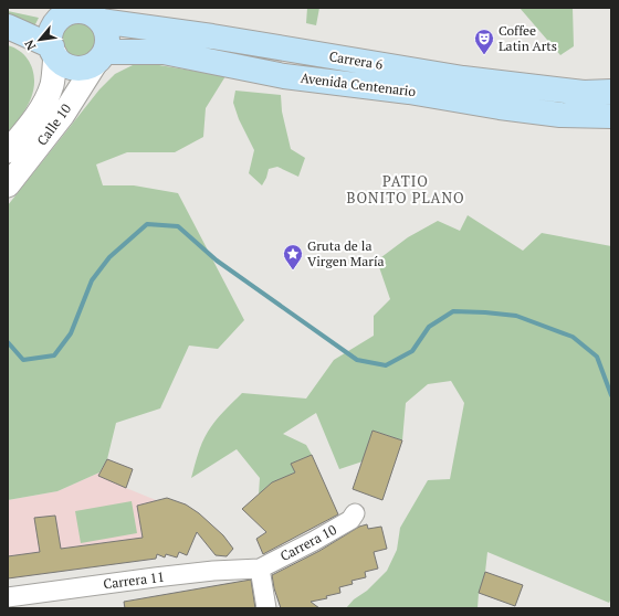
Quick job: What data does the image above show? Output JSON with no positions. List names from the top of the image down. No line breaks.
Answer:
{"streets":{"main road":["Carrera 6","Avenida Centenario"],"street":["Calle 10","Carrera 10","Carrera 11"]},"crossings":[["Carrera 6","Avenida Centenario"],["Carrera 6","Calle 10"],["Avenida Centenario","Calle 10"],["Carrera 10","Carrera 11"]],"districts":["PATIO BONITO PLANO"],"places":{"theatre":["Coffee Latin Arts"],"place":["Gruta de la Virgen María"]},"north":"bottom left"}
